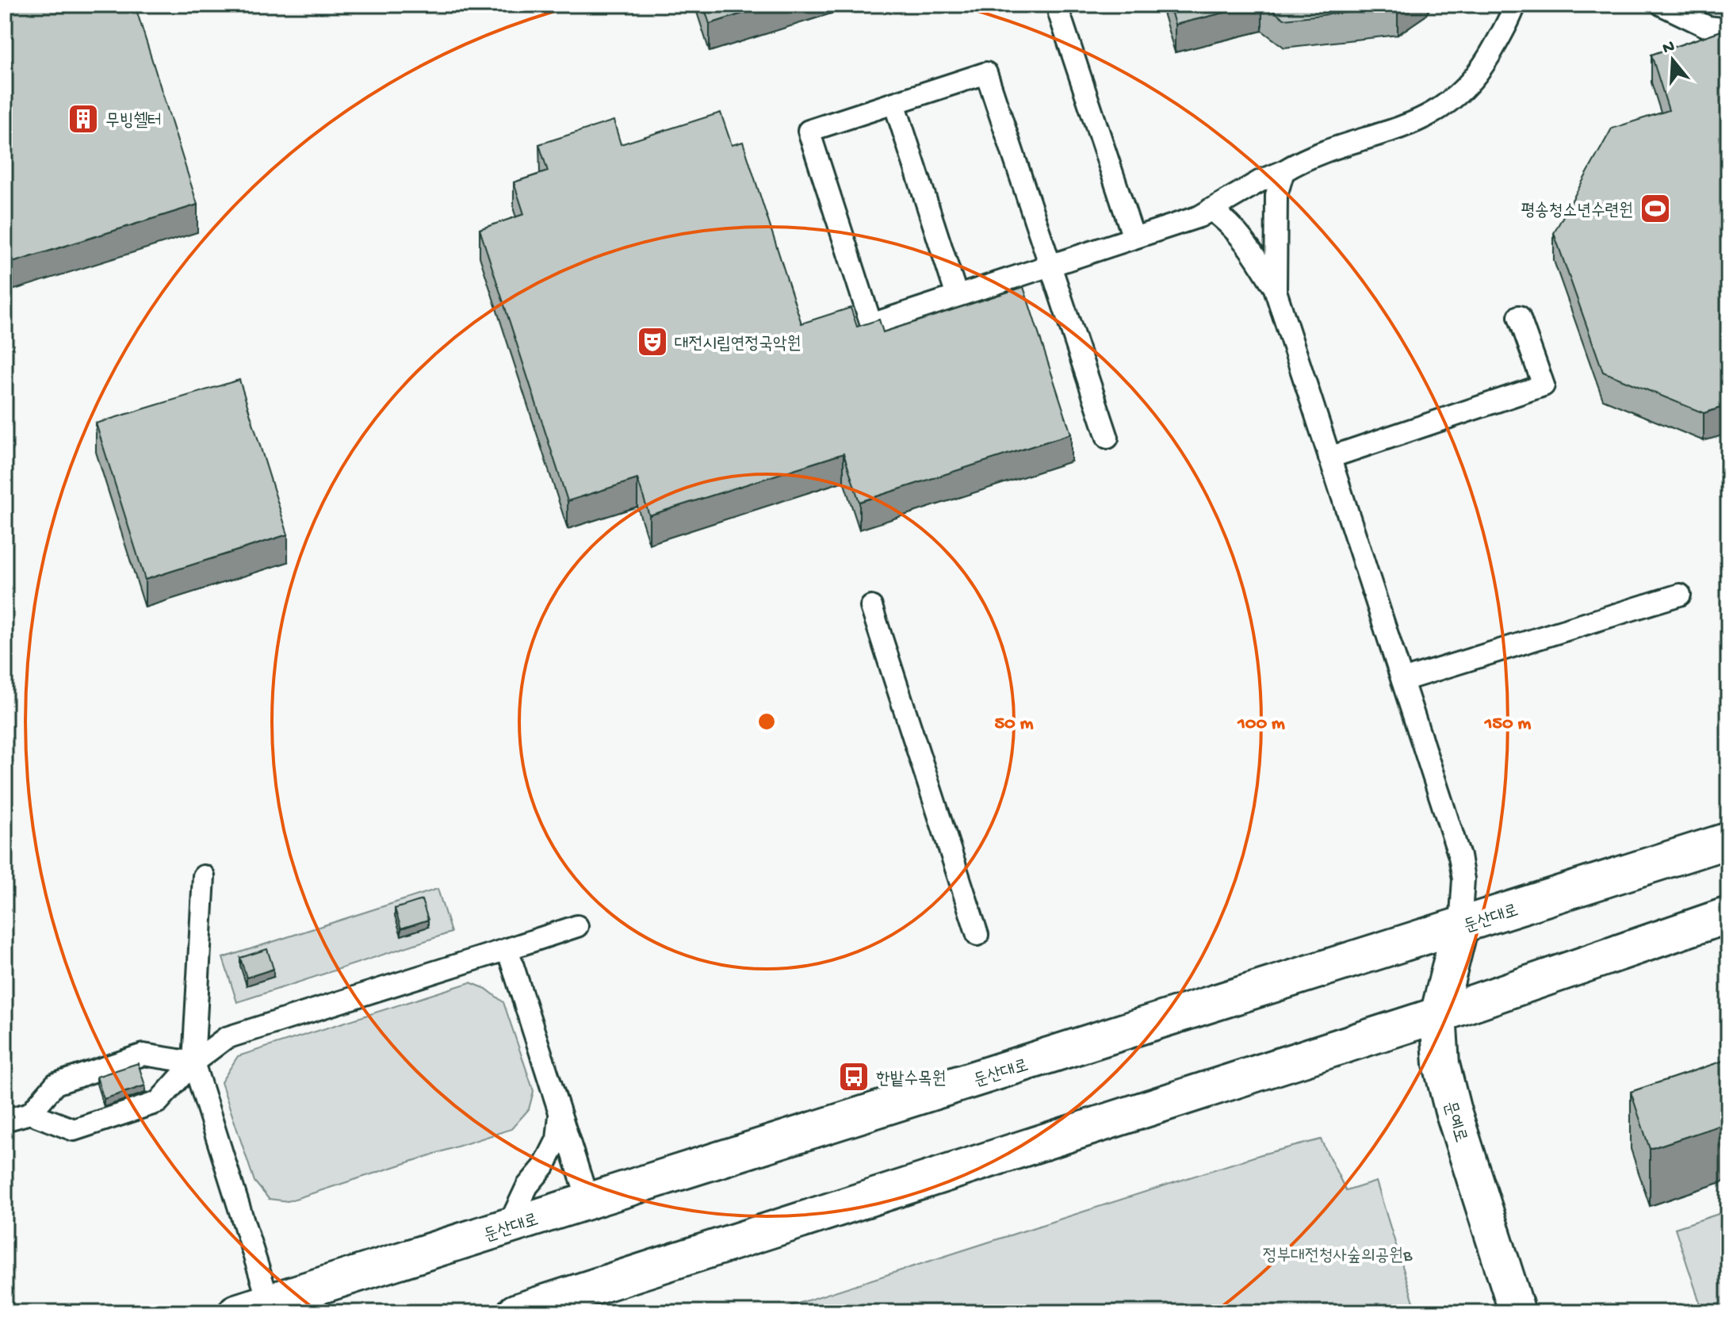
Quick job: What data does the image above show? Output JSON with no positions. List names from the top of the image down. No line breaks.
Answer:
{"streets":{"main road":["둔산대로","문예로"]},"crossings":[["둔산대로","문예로"]],"parks":["정부대전청사숲의공원B"],"places":{"building":["무빙쉘터"],"sports":["평송청소년수련원"],"theatre":["대전시립연정국악원"],"bus stop":["한밭수목원"]},"north":"top","rings":["50 m","100 m","150 m"]}
